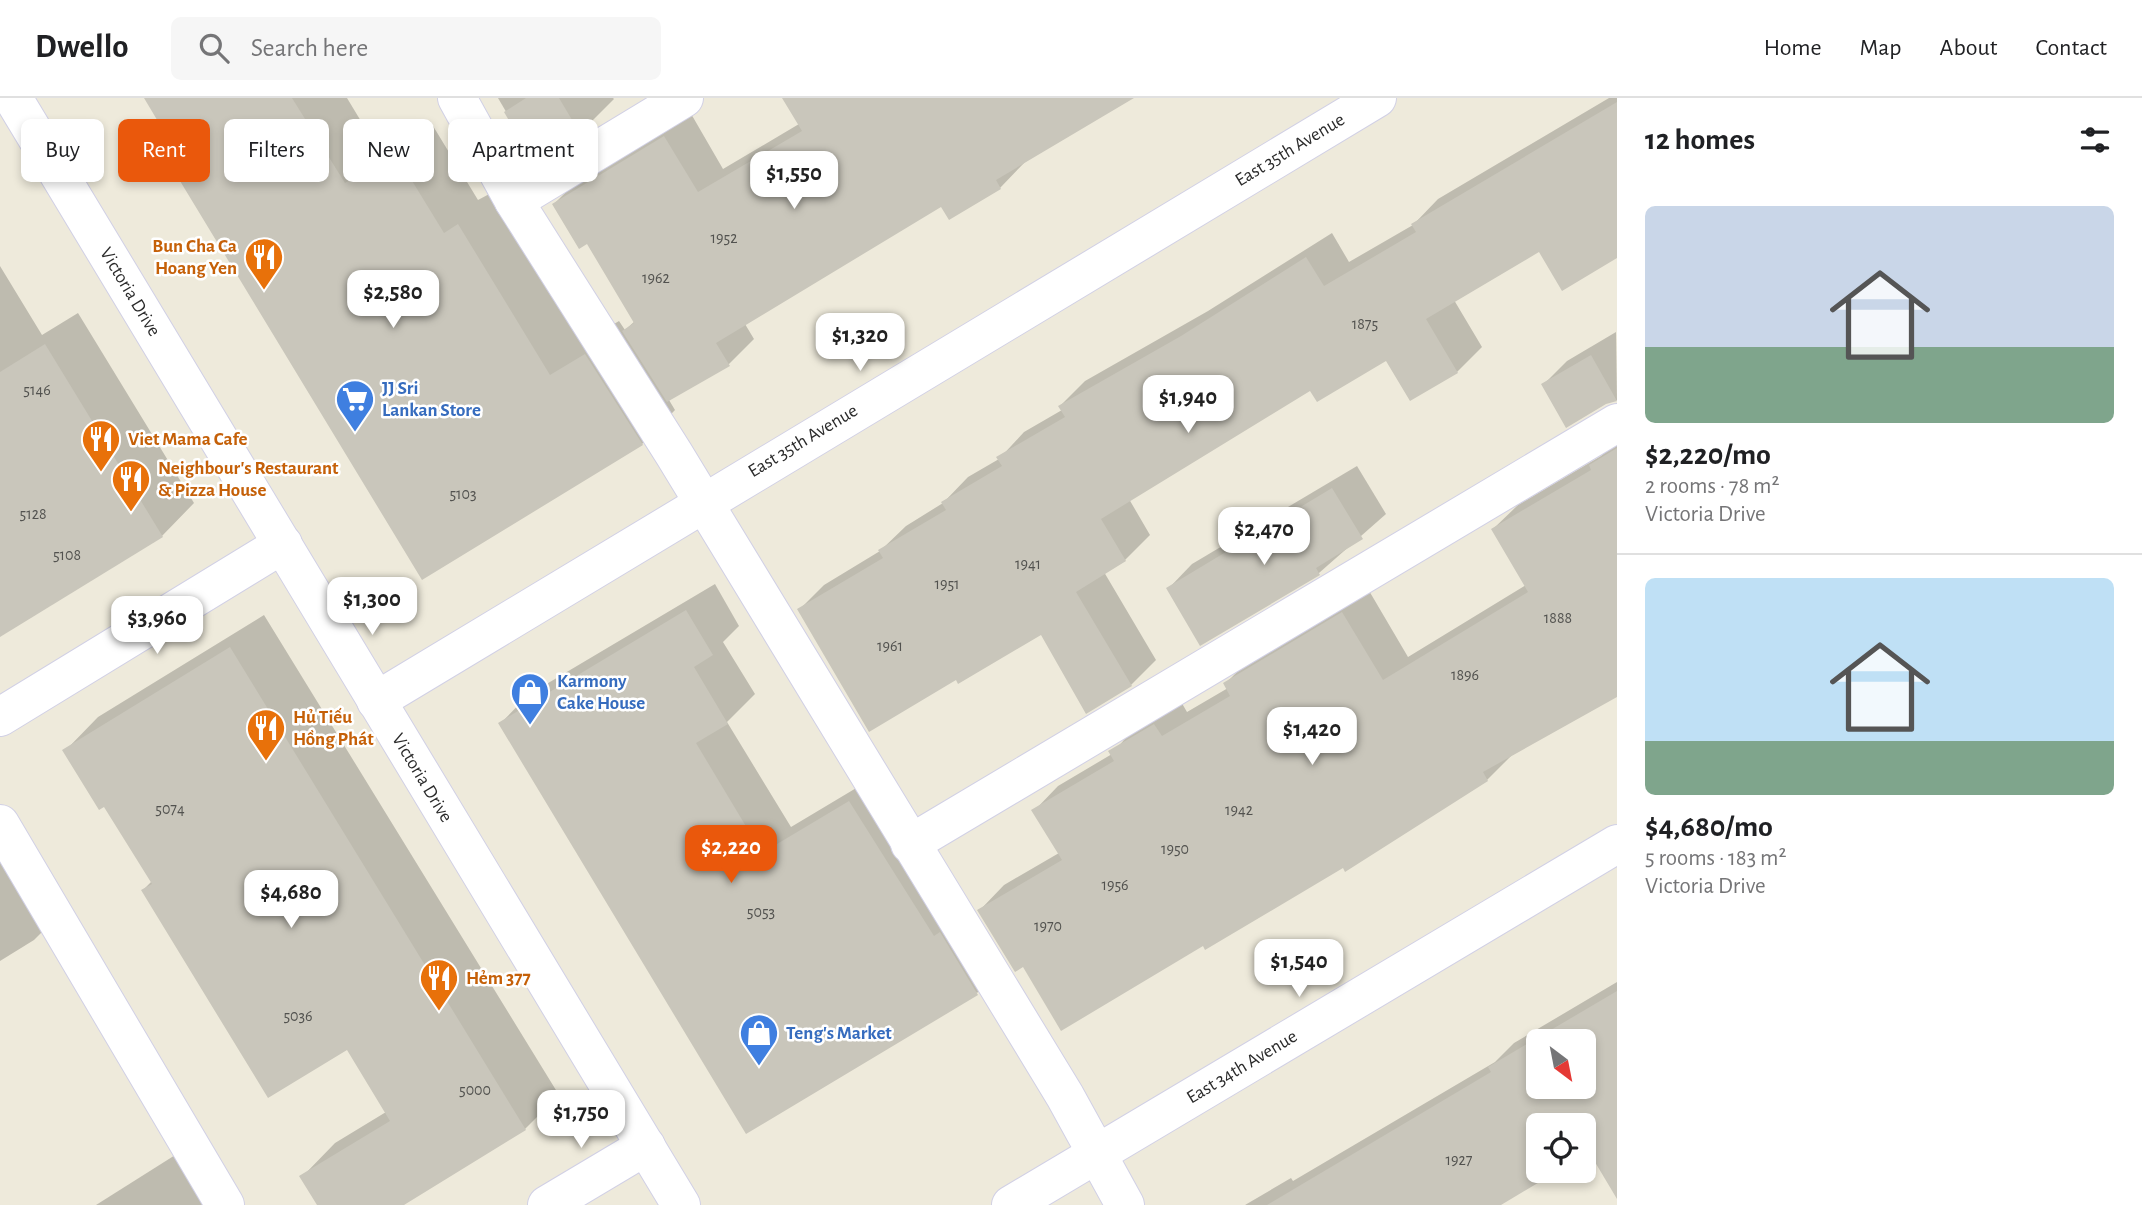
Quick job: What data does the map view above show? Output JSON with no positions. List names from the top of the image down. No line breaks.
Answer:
{"streets":{"street":["East 35th Avenue","Victoria Drive","East 34th Avenue"]},"crossings":[["East 35th Avenue","Victoria Drive"]],"places":{"restaurant":["Bun Cha Ca Hoang Yen","Viet Mama Cafe","Neighbour's Restaurant & Pizza House","Hủ Tiếu Hồng Phát","Hẻm 377"],"supermarket":["JJ Sri Lankan Store"],"shop":["Karmony Cake House","Teng's Market"]},"house_numbers":["1952","1962","1875","5146","5103","5128","5108","1941","1951","1888","1961","1896","5074","1942","1950","1956","5053","1970","5036","5000","1927"],"north":"bottom right","page":{"header":"Dwello","search":"Search here","nav":["Home","Map","About","Contact"],"heading":"12 homes","chip":["Buy","Rent","Filters","New","Apartment"],"price":["$1,550","$2,580","$1,320","$1,940","$2,470","$1,300","$3,960","$1,420","$2,220","$4,680","$1,540","$1,750"],"list":[{"name":"$2,220/mo","note":"2 rooms · 78 m² · Victoria Drive"},{"name":"$4,680/mo","note":"5 rooms · 183 m² · Victoria Drive"}]}}
